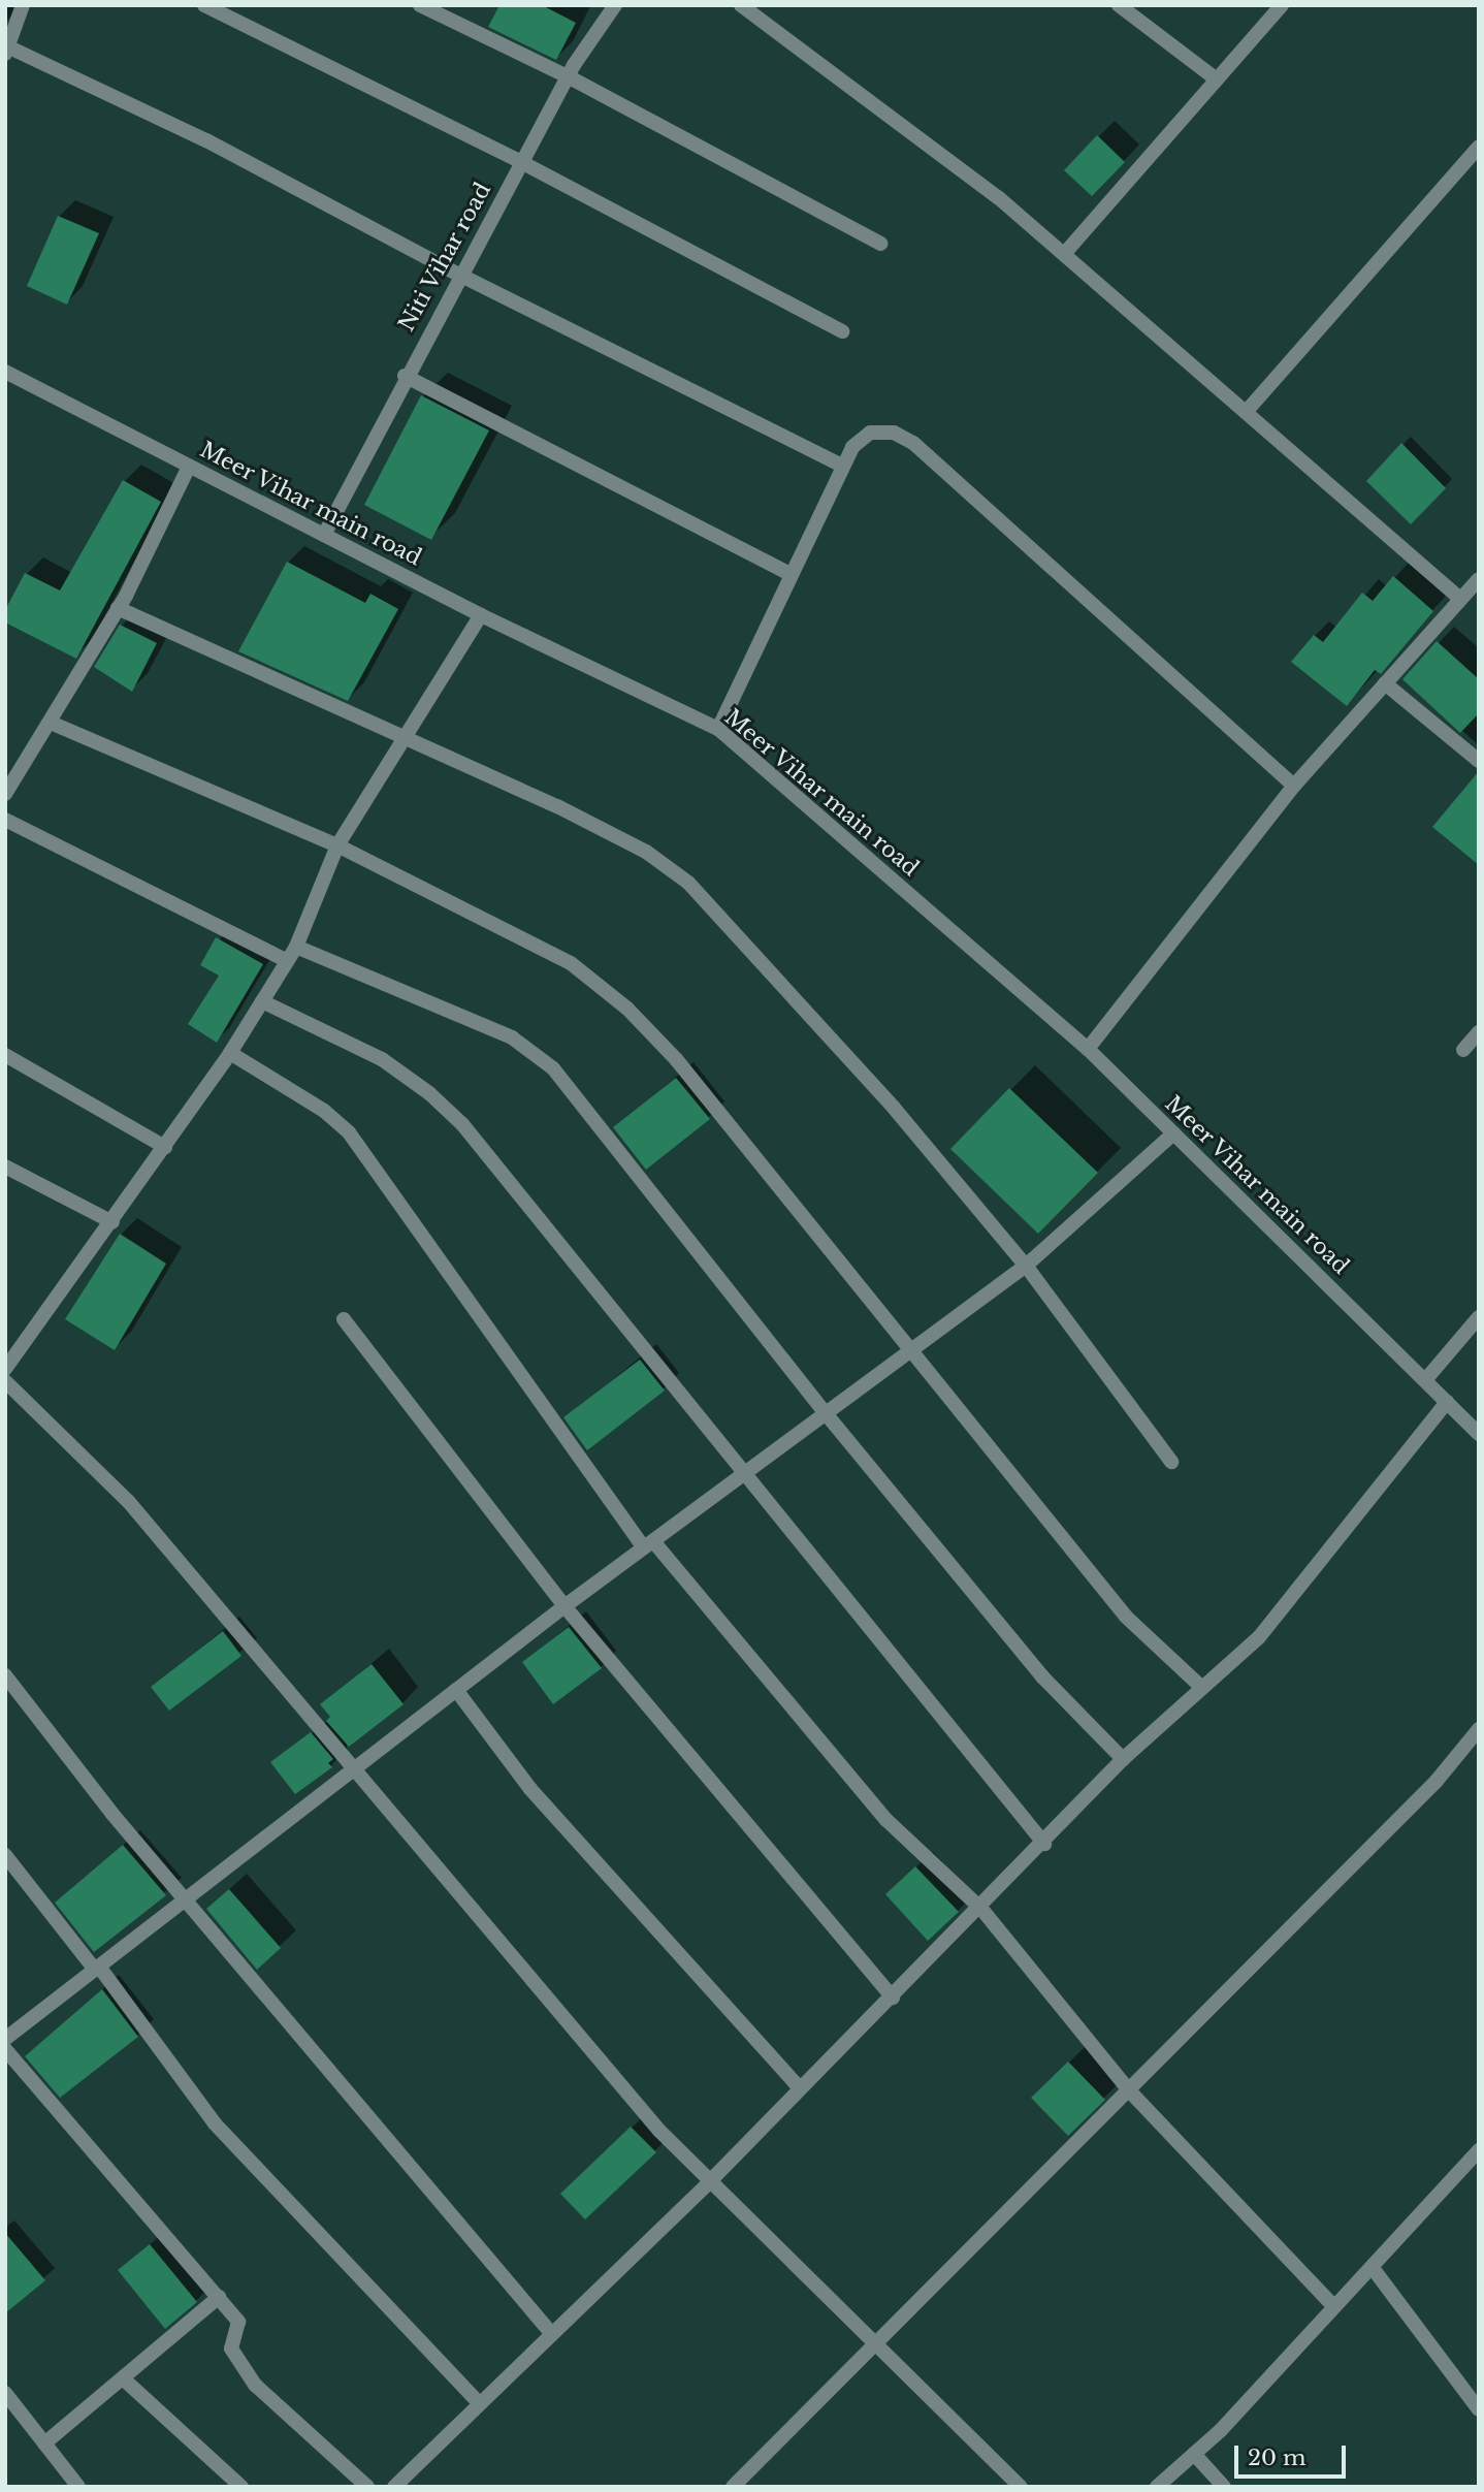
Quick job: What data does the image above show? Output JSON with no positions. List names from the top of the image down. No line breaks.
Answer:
{"streets":{"street":["Niti Vihar road","Meer Vihar main road"]},"crossings":[["Niti Vihar road","Meer Vihar main road"]],"scale_bar":"20 m"}
